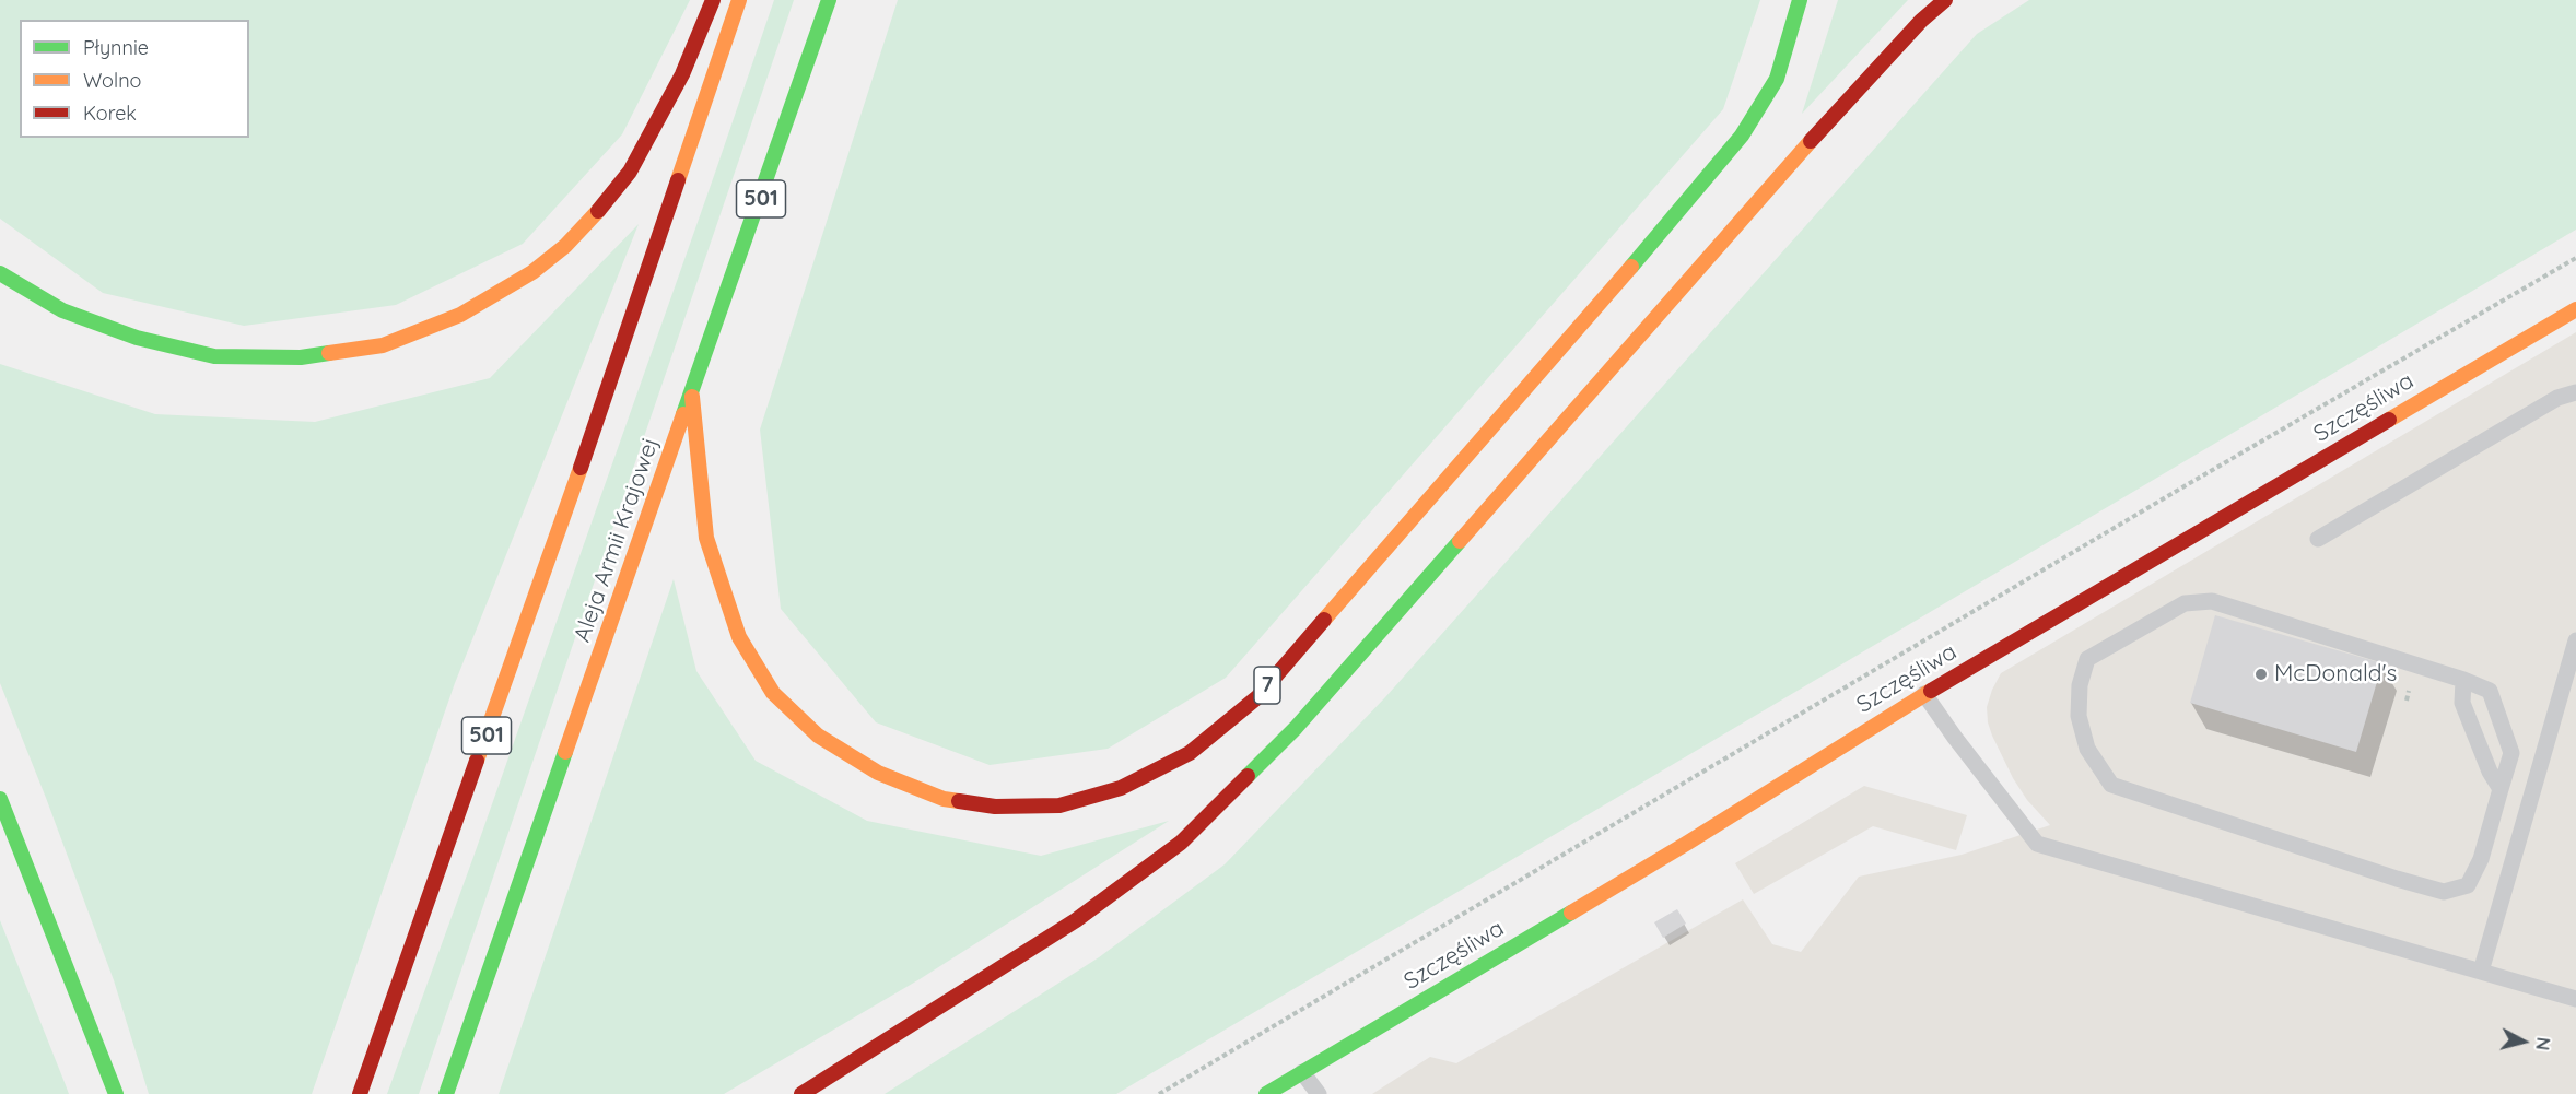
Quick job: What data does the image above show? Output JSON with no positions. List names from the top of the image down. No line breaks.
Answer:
{"streets":{"main road":["501","Szczęśliwa","Aleja Armii Krajowej","7"]},"crossings":[["Aleja Armii Krajowej","7"]],"places":["McDonald's"],"legend":["Płynnie","Wolno","Korek"],"north":"right"}
